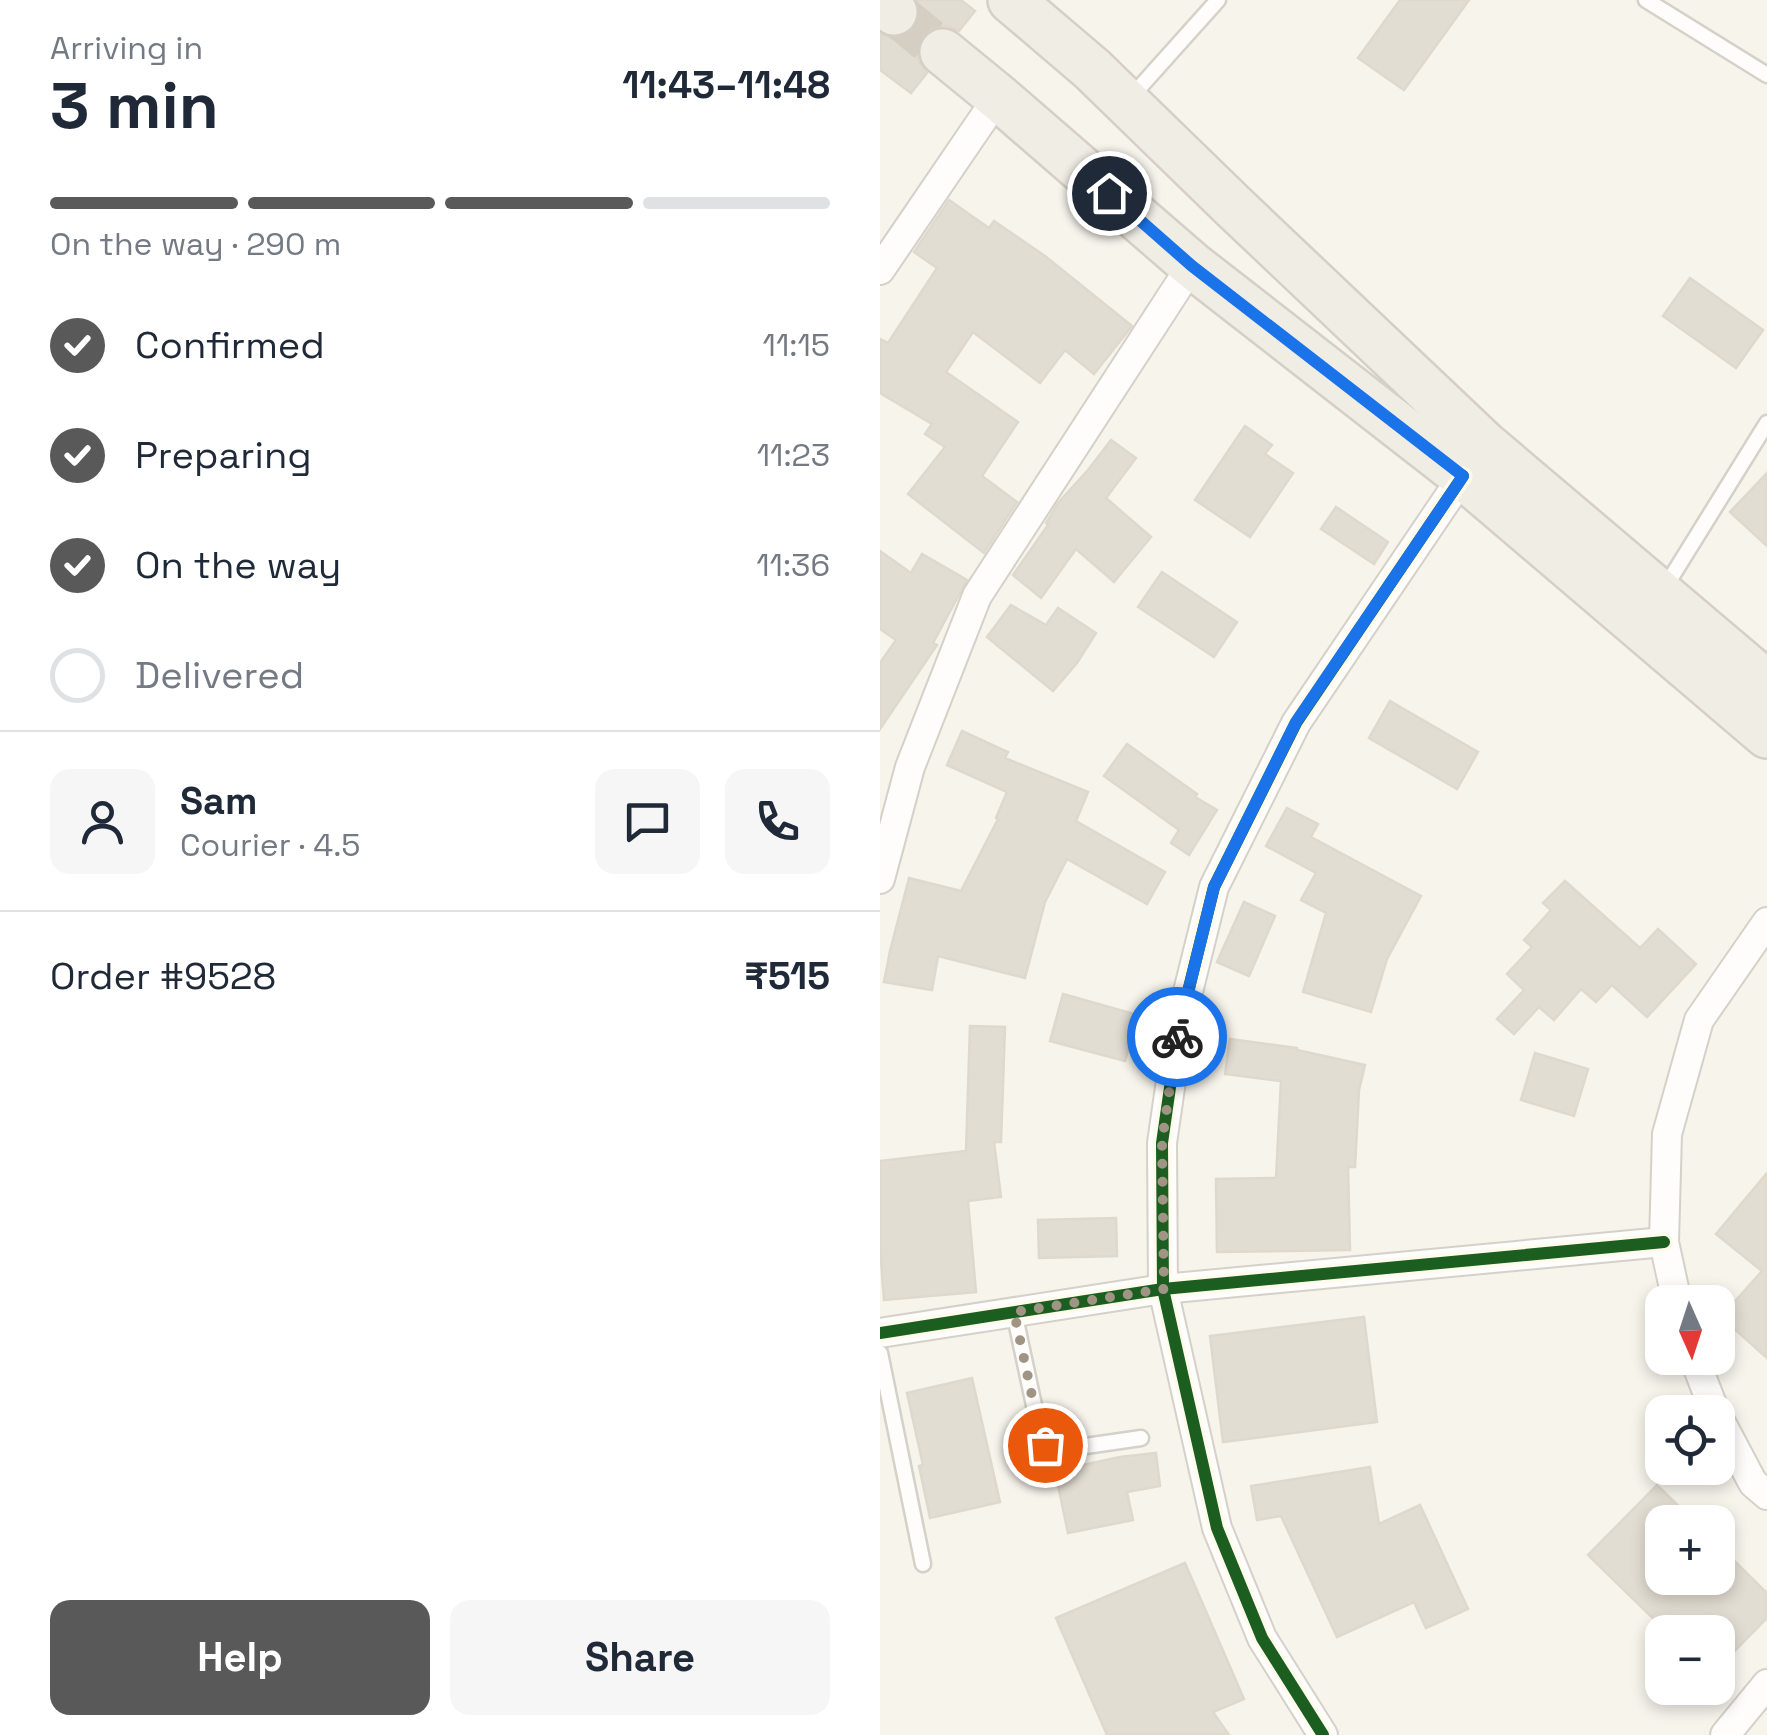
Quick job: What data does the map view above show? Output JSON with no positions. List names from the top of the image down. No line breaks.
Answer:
{"north":"bottom","page":{"heading":["3 min","Arriving in","11:43–11:48"],"panel":["Sam","Courier · 4.5","Order #9528","₹515"],"bar":"On the way · 290 m","list":[["Confirmed","11:15"],["Preparing","11:23"],["On the way","11:36"],"Delivered"],"map_buttons":["+","−"],"buttons":["Help","Share"]}}
